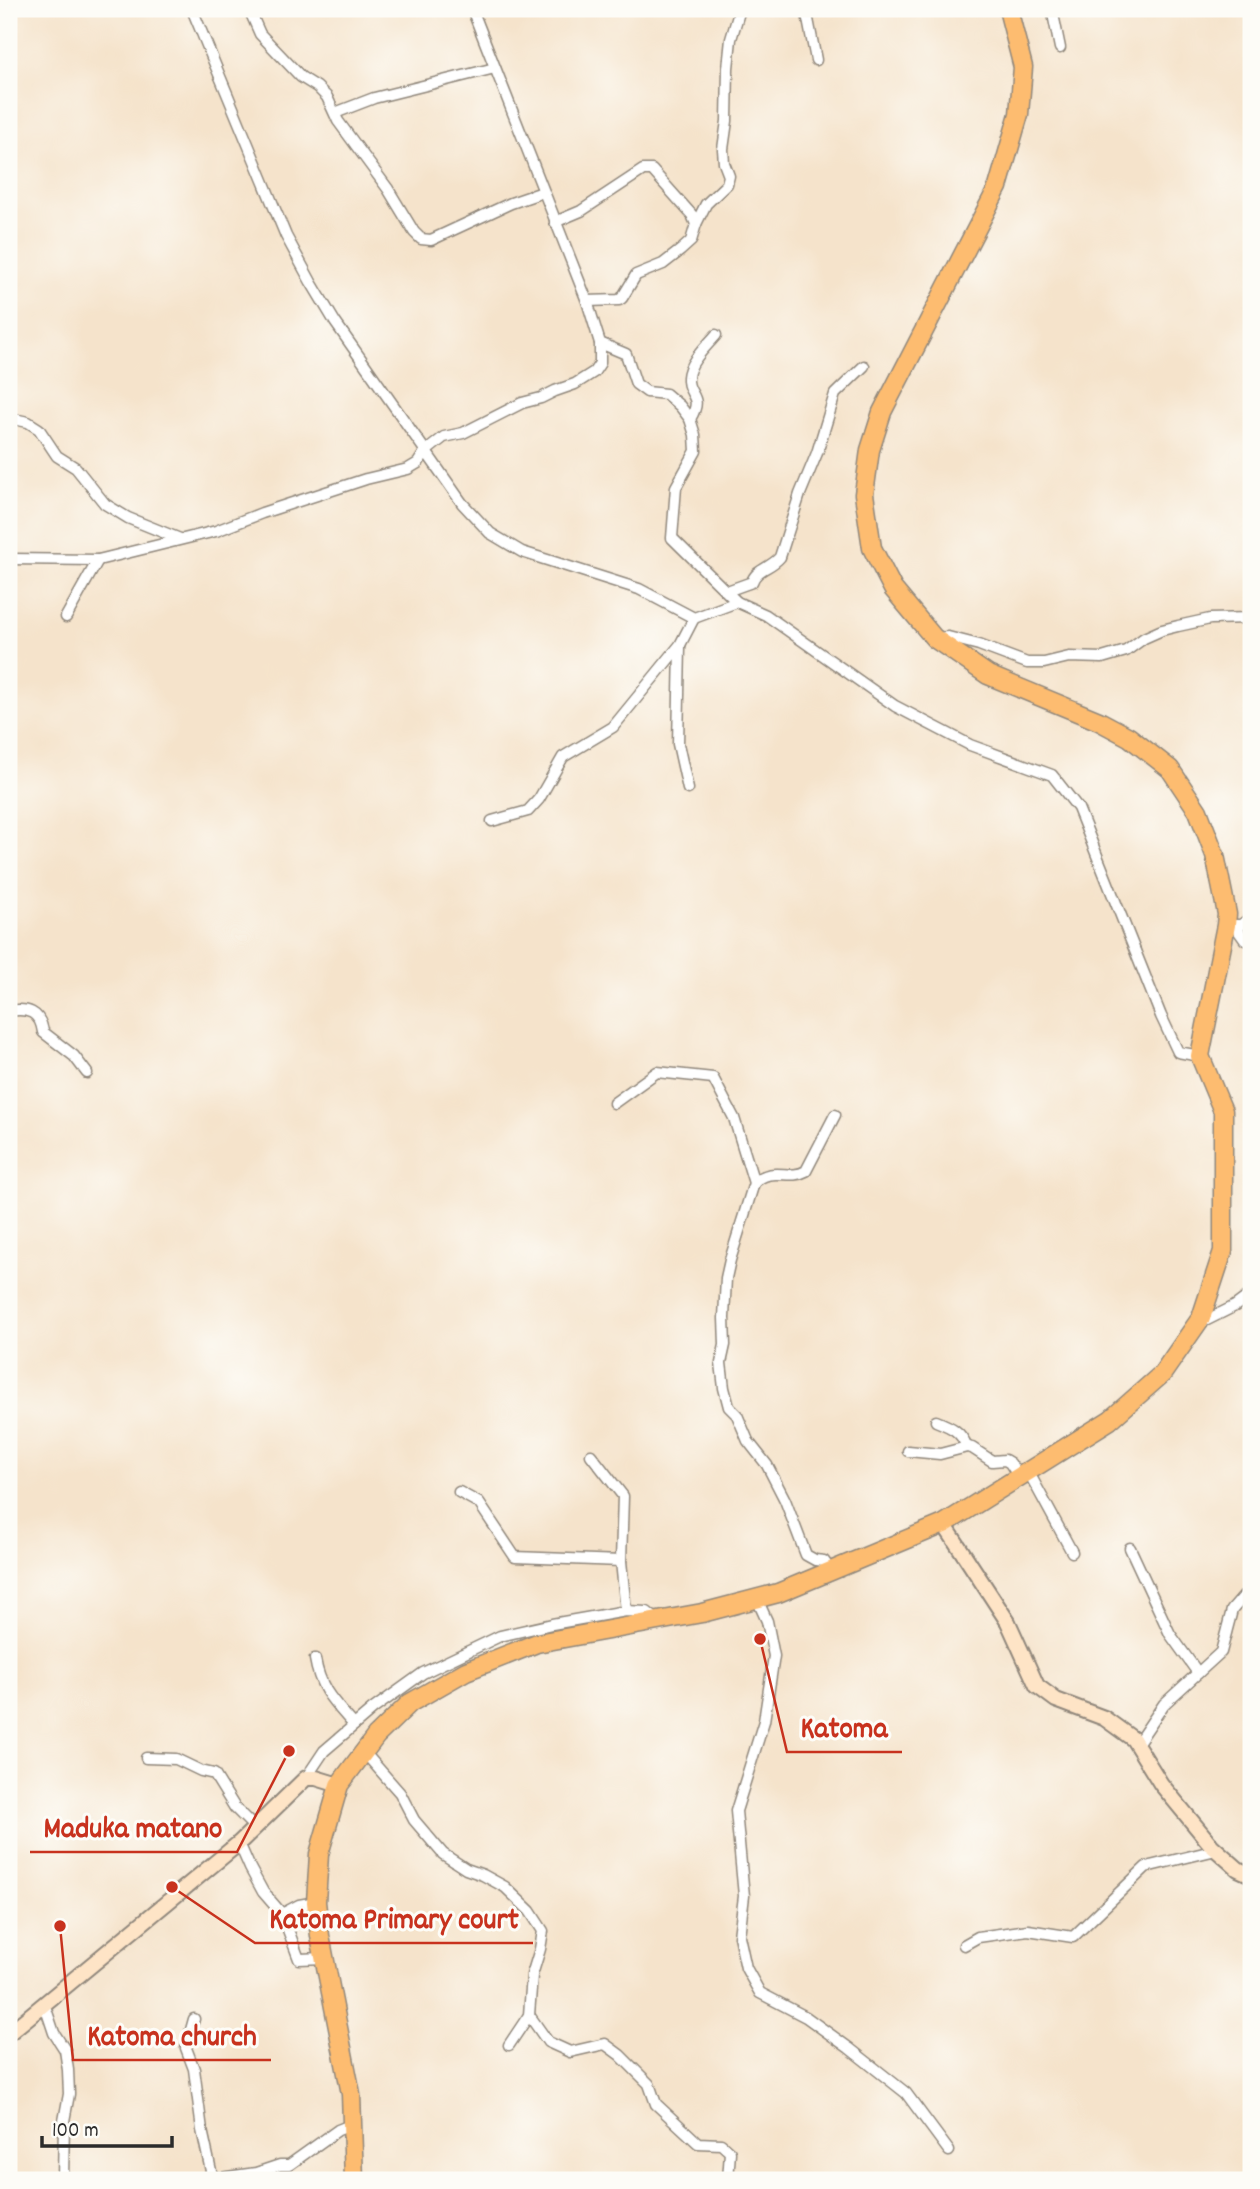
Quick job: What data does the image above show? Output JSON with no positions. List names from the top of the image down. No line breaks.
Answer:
{"places":["Katoma","Maduka matano","Katoma Primary court","Katoma church"],"scale_bar":"100 m"}
